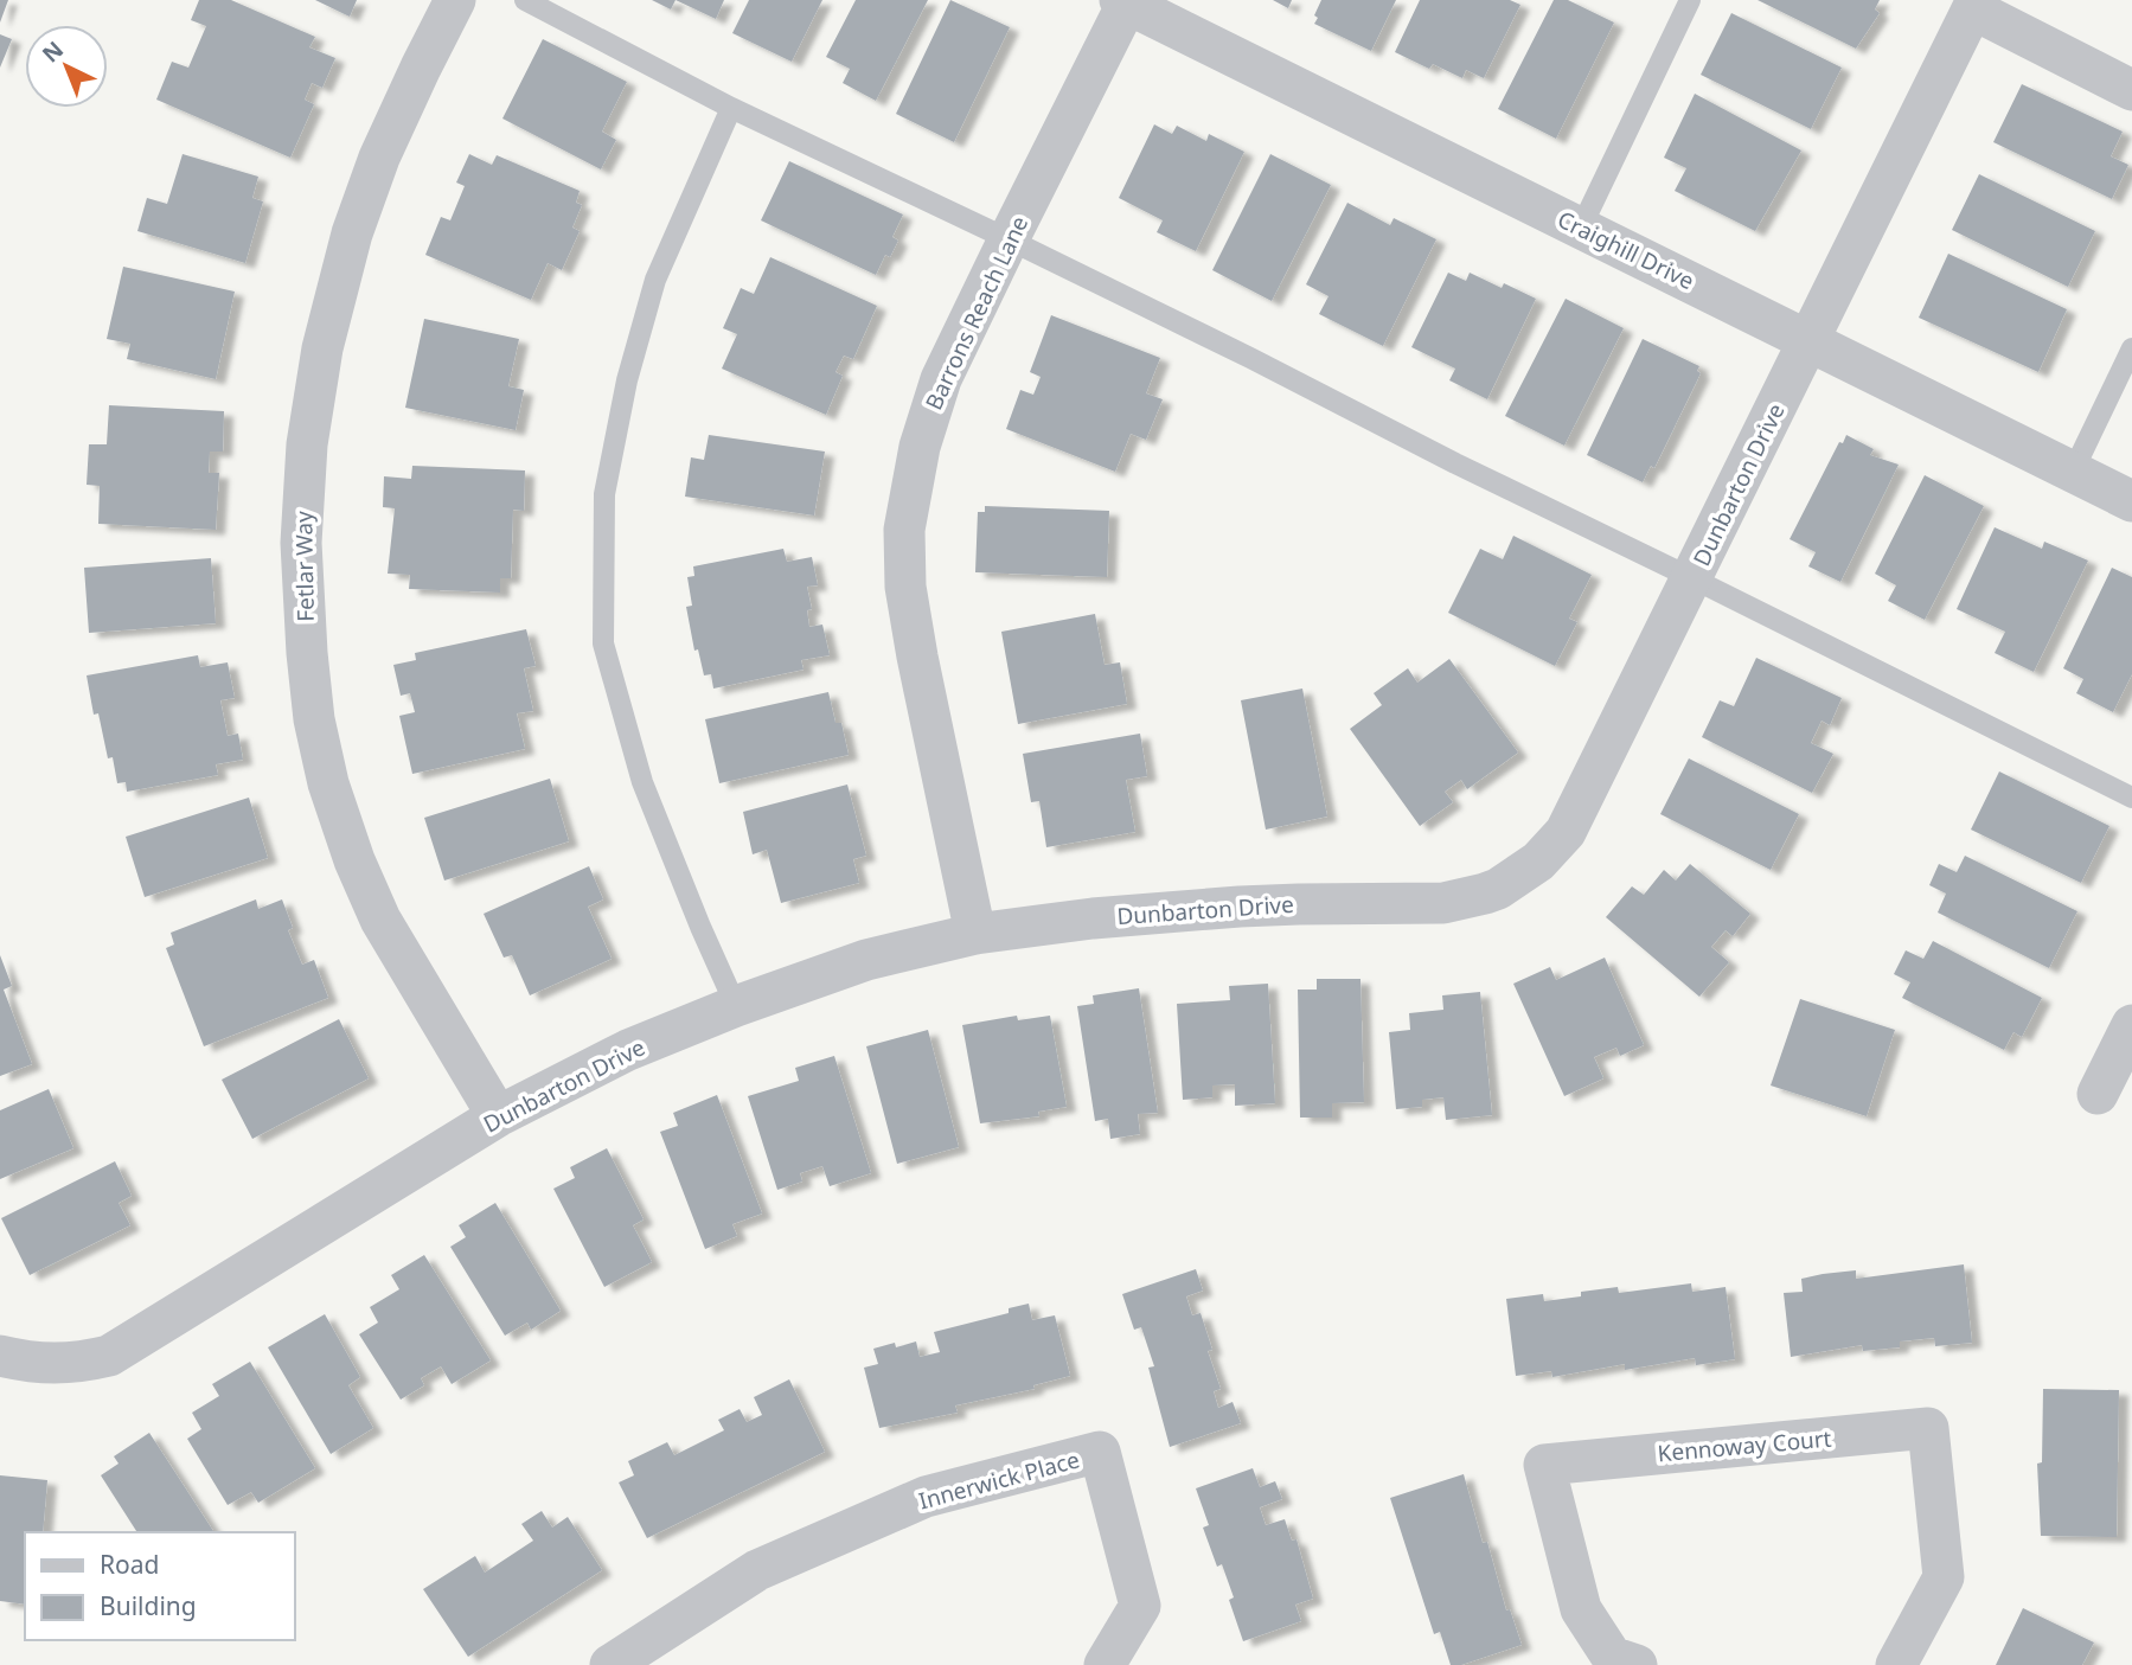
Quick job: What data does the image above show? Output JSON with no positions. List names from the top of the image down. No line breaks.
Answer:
{"streets":{"street":["Craighill Drive","Barrons Reach Lane","Dunbarton Drive","Fetlar Way","Kennoway Court","Innerwick Place"]},"crossings":[["Craighill Drive","Barrons Reach Lane"],["Craighill Drive","Dunbarton Drive"],["Barrons Reach Lane","Dunbarton Drive"],["Dunbarton Drive","Fetlar Way"]],"legend":["Road","Building"],"north":"top left"}
